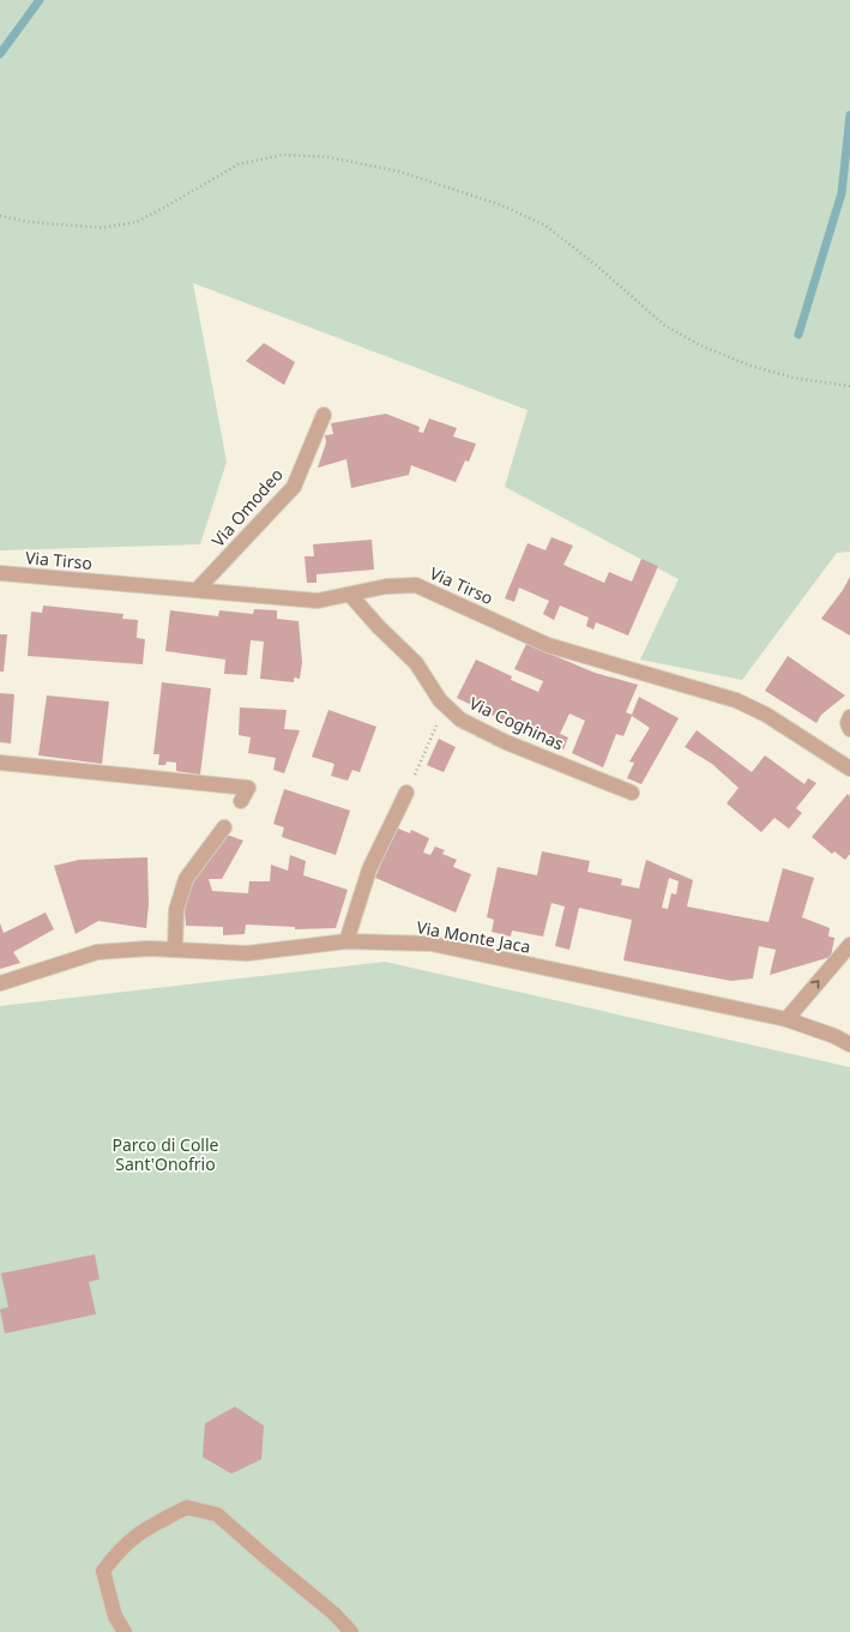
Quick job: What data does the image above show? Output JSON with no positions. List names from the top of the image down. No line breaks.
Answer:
{"streets":{"street":["Via Omodeo","Via Tirso","Via Coghinas","Via Monte Jaca"]},"crossings":[["Via Omodeo","Via Tirso"],["Via Tirso","Via Coghinas"]],"parks":["Parco di Colle Sant'Onofrio"]}
